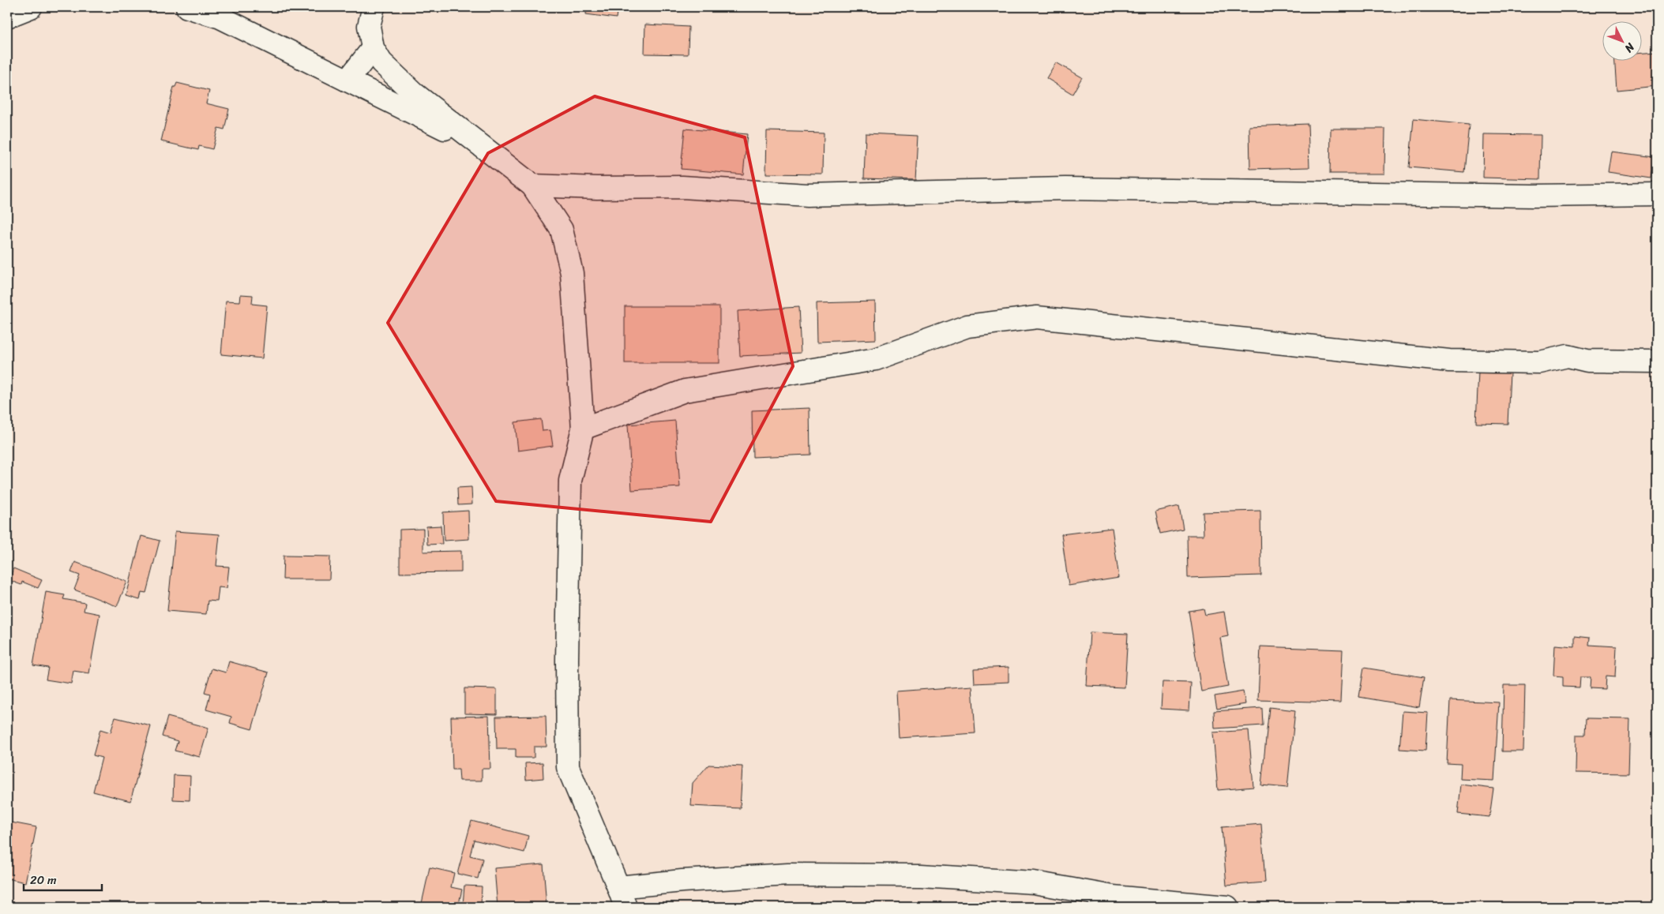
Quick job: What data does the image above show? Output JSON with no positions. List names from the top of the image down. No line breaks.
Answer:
{"scale_bar":"20 m","north":"bottom right"}
